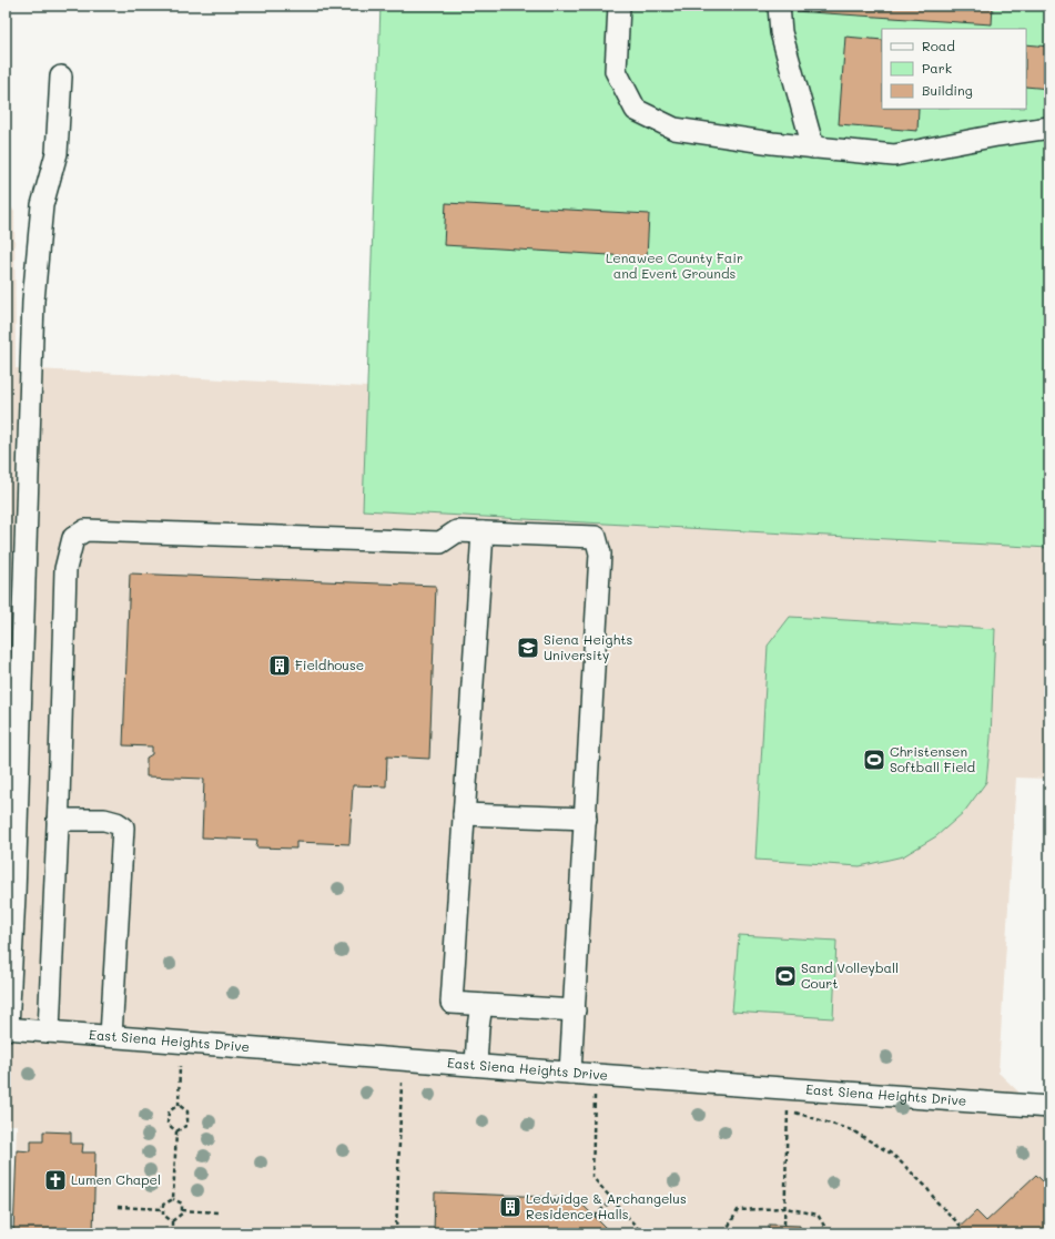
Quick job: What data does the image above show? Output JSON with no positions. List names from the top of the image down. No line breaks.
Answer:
{"streets":{"street":["East Siena Heights Drive"]},"parks":["Lenawee County Fair and Event Grounds"],"places":{"school or university":["Siena Heights University"],"building":["Fieldhouse","Ledwidge & Archangelus Residence Halls"],"sports":["Christensen Softball Field","Sand Volleyball Court"],"church":["Lumen Chapel"]},"legend":["Road","Park","Building"]}
